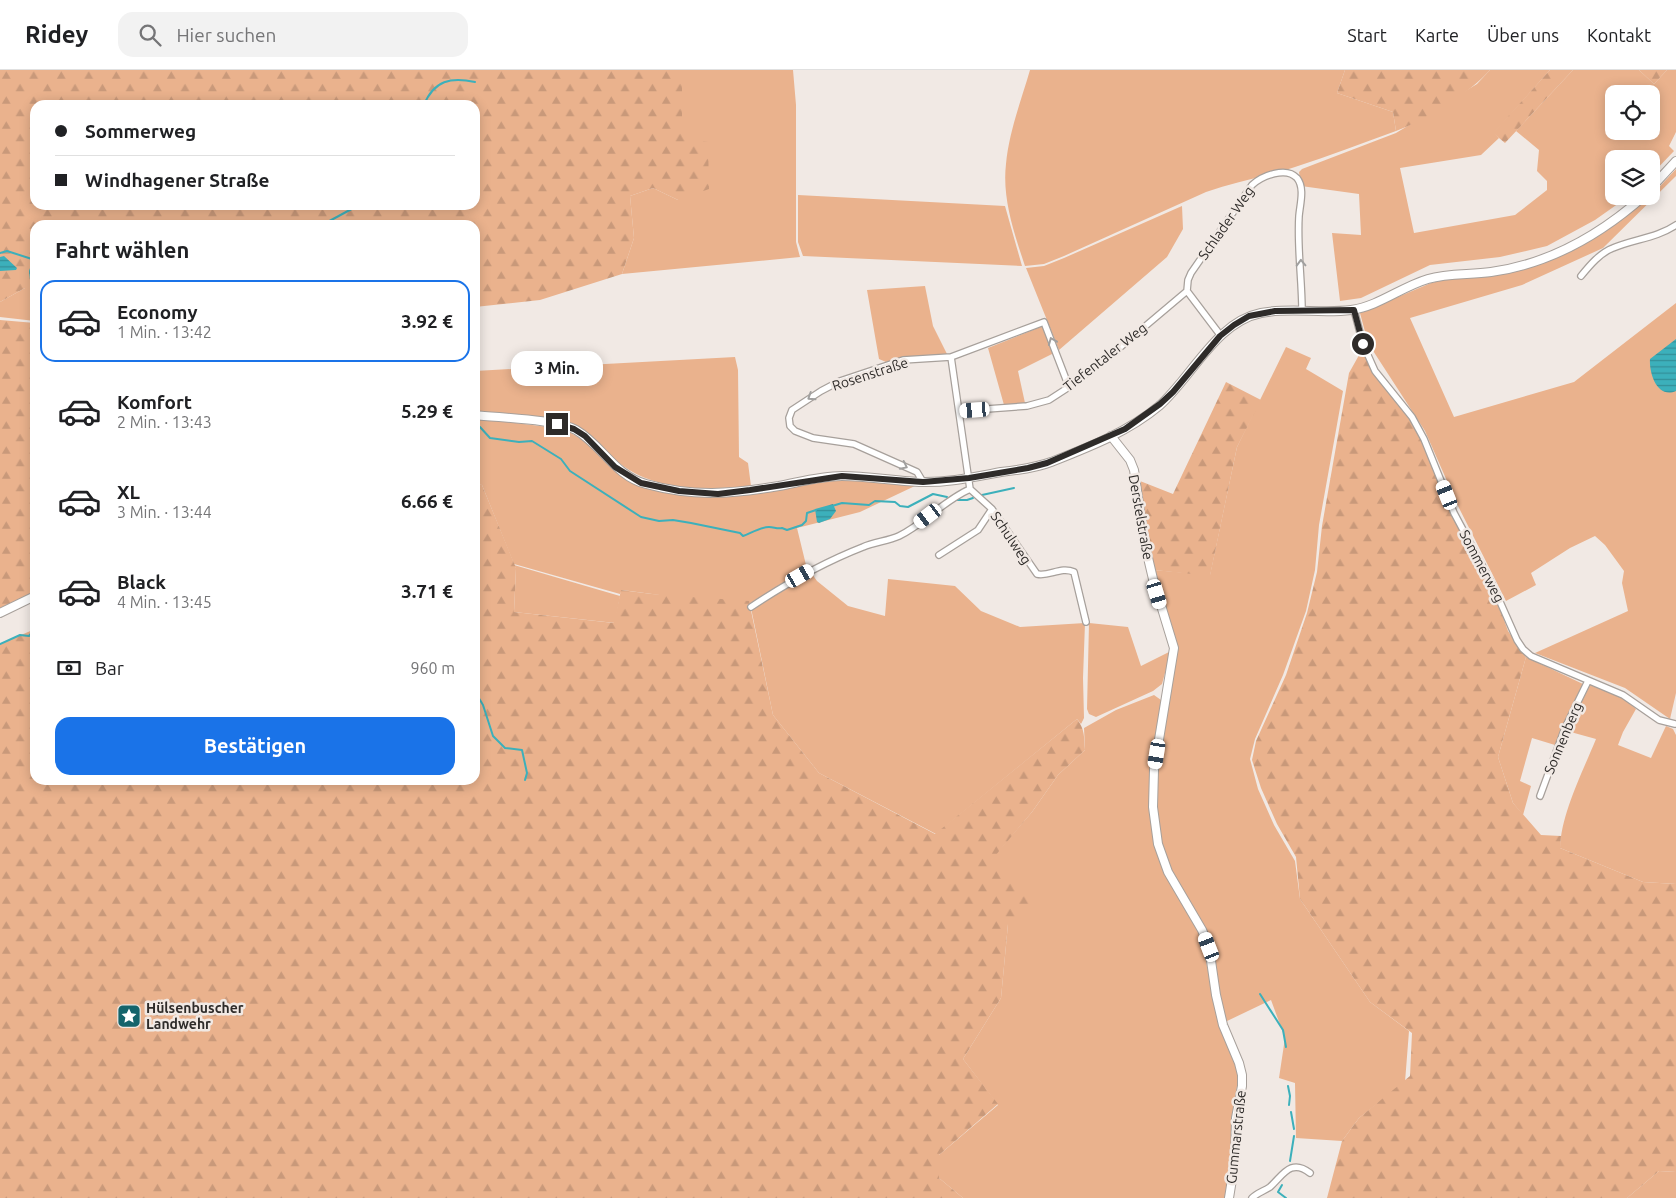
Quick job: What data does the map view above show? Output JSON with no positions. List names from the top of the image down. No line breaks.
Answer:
{"streets":{"main road":["Derstelstraße","Gummarstraße"],"street":["Schlader Weg","Tiefentaler Weg","Rosenstraße","Schulweg","Sommerweg","Sonnenberg"]},"crossings":[["Schlader Weg","Tiefentaler Weg"],["Tiefentaler Weg","Rosenstraße"],["Derstelstraße","Gummarstraße"],["Sommerweg","Sonnenberg"]],"places":{"place":["Hülsenbuscher Landwehr"]},"page":{"header":"Ridey","search":"Hier suchen","nav":["Start","Karte","Über uns","Kontakt"],"banner":["Sommerweg","Windhagener Straße"],"heading":"Fahrt wählen","list":[{"name":"Economy","note":"1 Min. · 13:42","value":"3.92 €"},{"name":"Komfort","note":"2 Min. · 13:43","value":"5.29 €"},{"name":"XL","note":"3 Min. · 13:44","value":"6.66 €"},{"name":"Black","note":"4 Min. · 13:45","value":"3.71 €"}],"bubble":"3 Min.","pay":["Bar","960 m"],"buttons":"Bestätigen"}}
